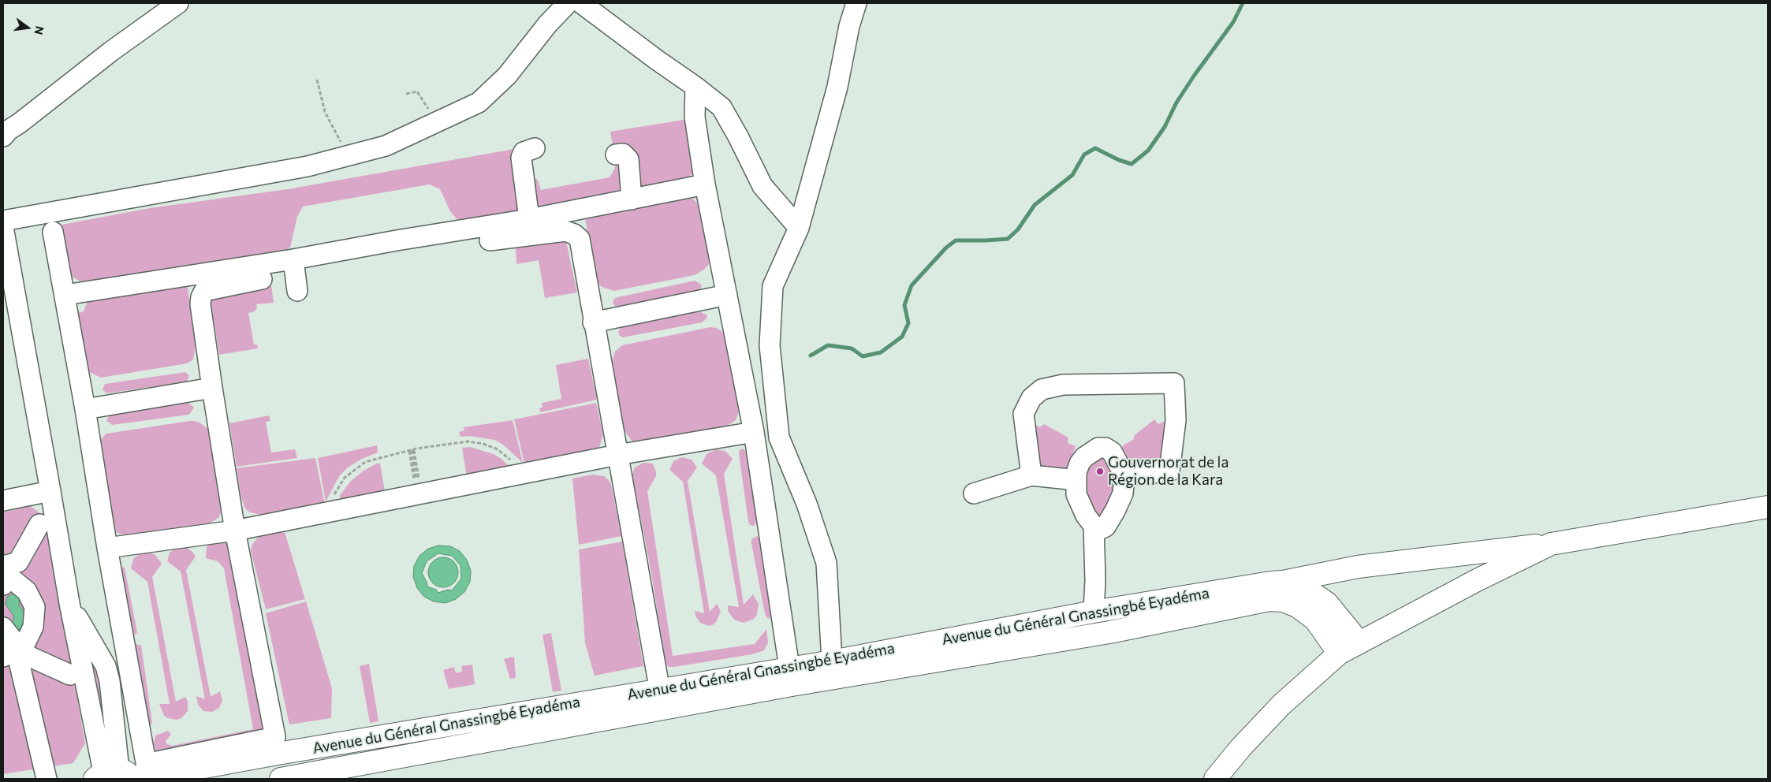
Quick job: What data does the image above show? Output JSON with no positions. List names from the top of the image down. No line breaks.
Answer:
{"streets":{"main road":["Avenue du Général Gnassingbé Eyadéma"]},"places":["Gouvernorat de la Région de la Kara"],"north":"right"}
